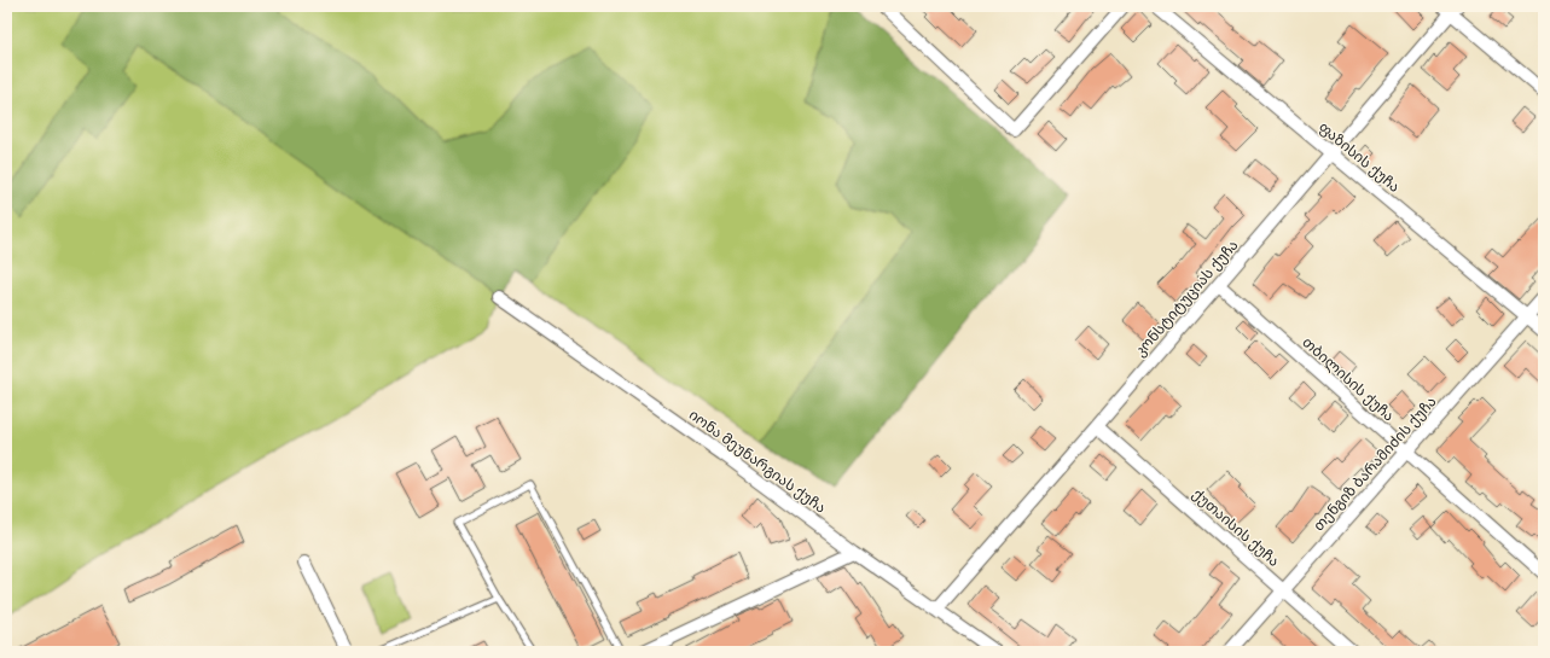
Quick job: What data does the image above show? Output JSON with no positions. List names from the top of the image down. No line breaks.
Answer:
{"streets":{"street":["ფაზისის ქუჩა","კონსტიტუციას ქუჩა","თბილისის ქუჩა","იონა მეუნარგიას ქუჩა","თენგიზ ბარამიძის ქუჩა","ქუთაისის ქუჩა"]},"crossings":[["ფაზისის ქუჩა","კონსტიტუციას ქუჩა"],["ფაზისის ქუჩა","თენგიზ ბარამიძის ქუჩა"],["კონსტიტუციას ქუჩა","თბილისის ქუჩა"],["კონსტიტუციას ქუჩა","იონა მეუნარგიას ქუჩა"],["კონსტიტუციას ქუჩა","ქუთაისის ქუჩა"],["თბილისის ქუჩა","თენგიზ ბარამიძის ქუჩა"],["თენგიზ ბარამიძის ქუჩა","ქუთაისის ქუჩა"]]}
